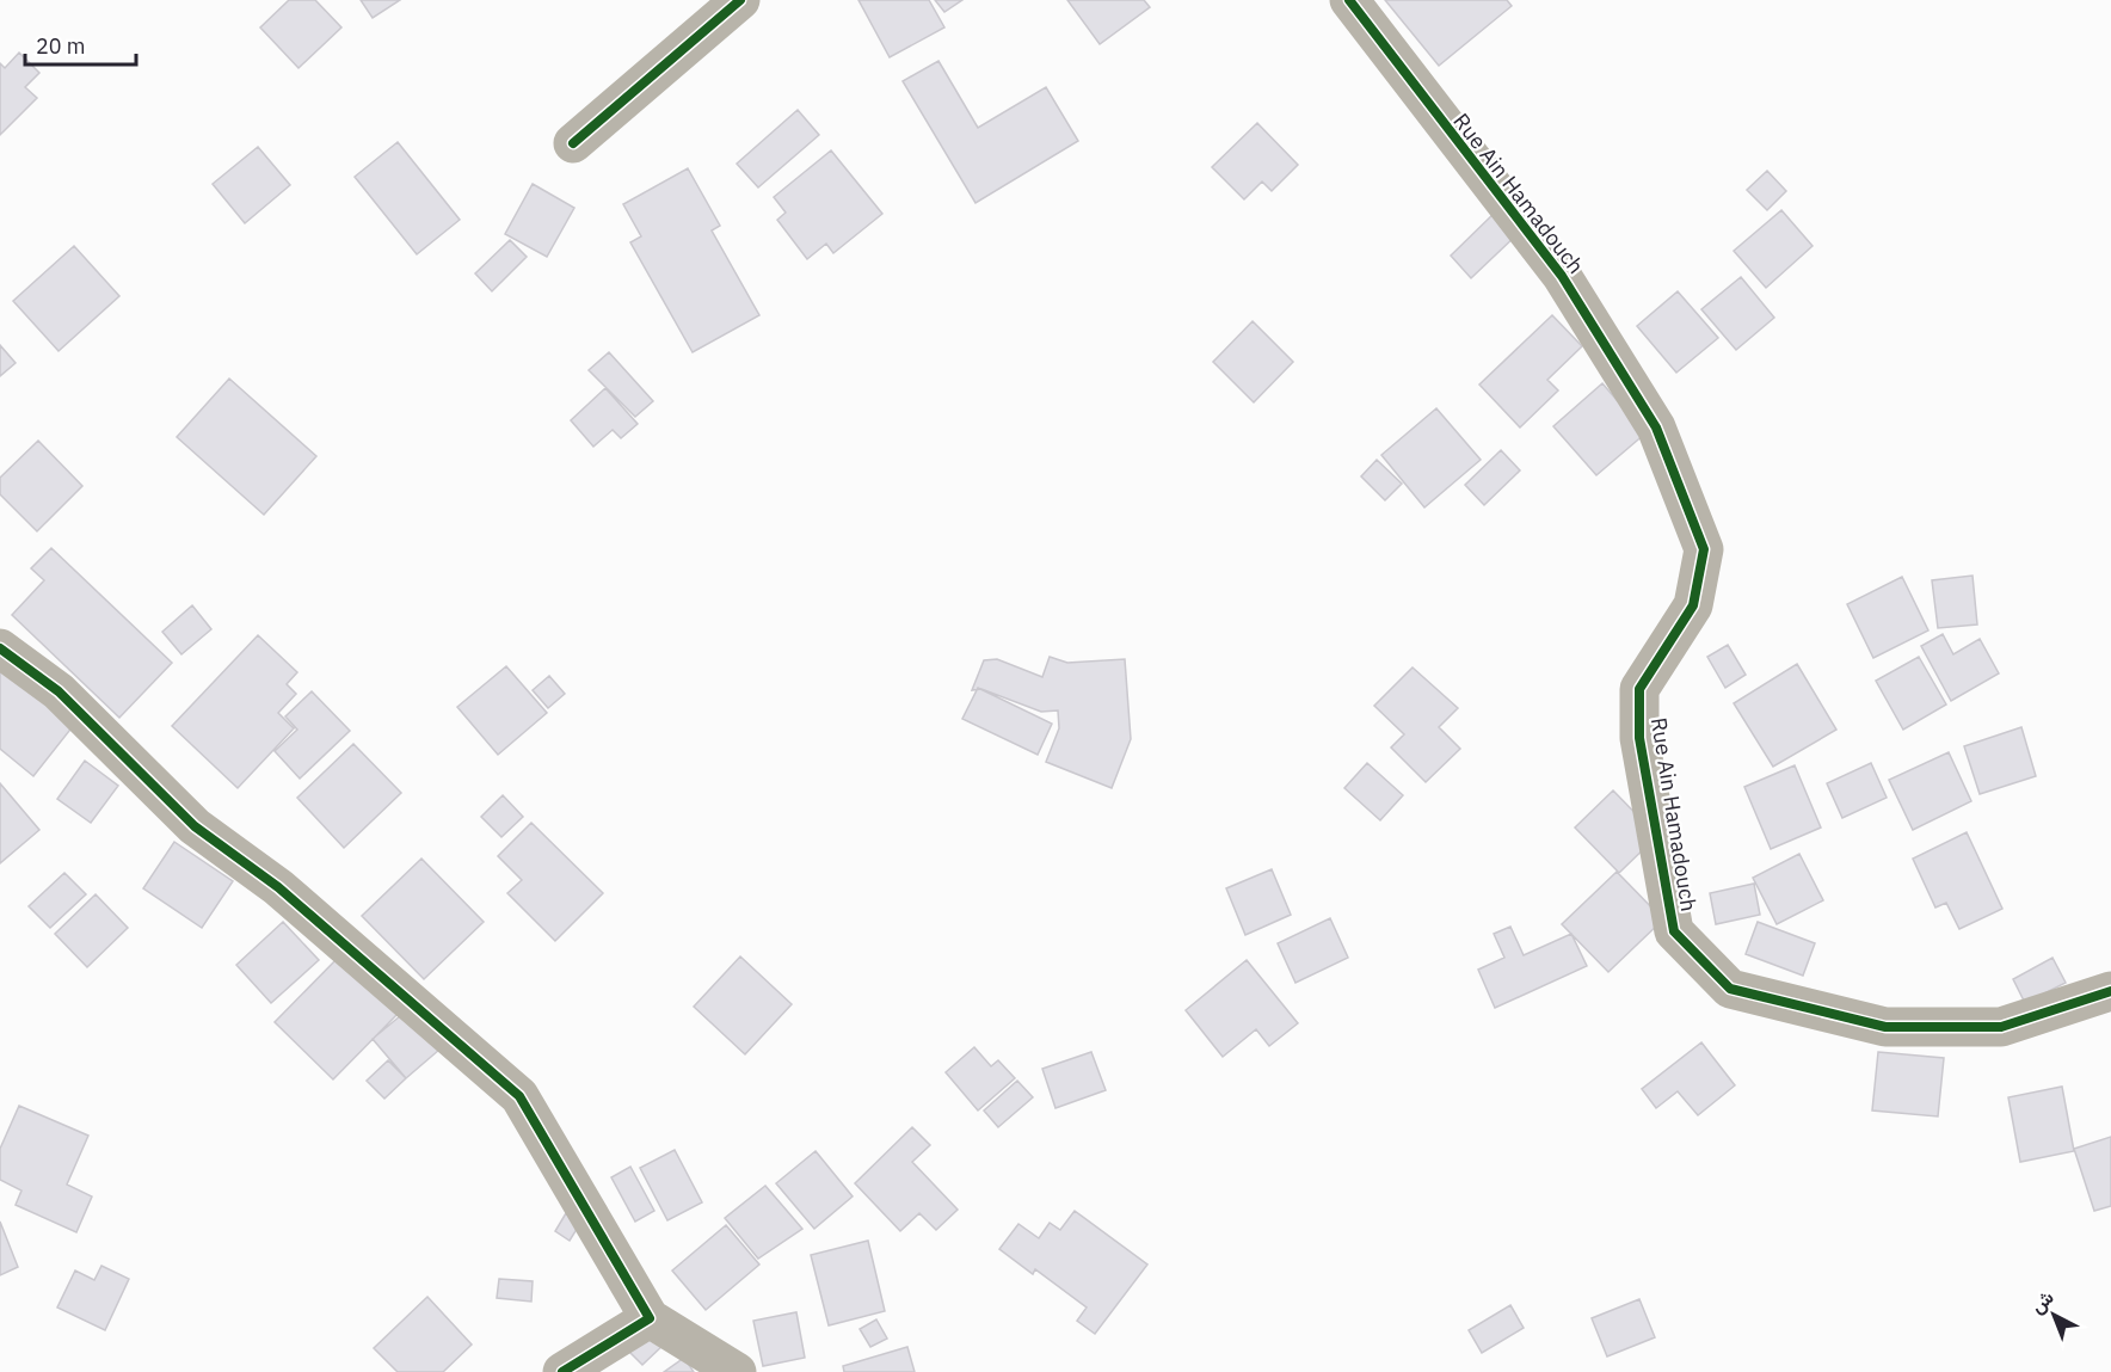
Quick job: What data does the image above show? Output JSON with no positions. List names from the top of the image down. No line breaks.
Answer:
{"streets":{"street":["Rue Ain Hamadouch"]},"scale_bar":"20 m","north":"top left"}
